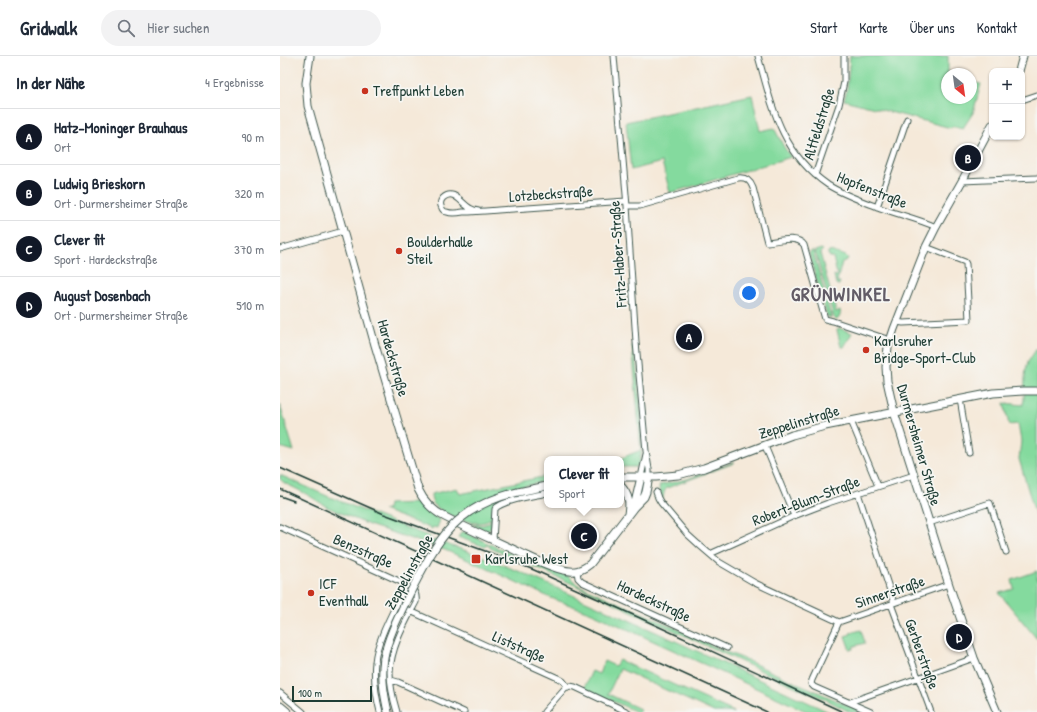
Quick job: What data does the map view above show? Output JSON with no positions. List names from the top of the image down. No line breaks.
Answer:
{"streets":{"street":["Altfeldstraße","Hopfenstraße","Lotzbeckstraße","Fritz-Haber-Straße","Hardeckstraße","Zeppelinstraße","Durmersheimer Straße","Robert-Blum-Straße","Benzstraße","Sinnerstraße","Liststraße","Gerberstraße"]},"crossings":[["Altfeldstraße","Hopfenstraße"],["Hopfenstraße","Durmersheimer Straße"],["Lotzbeckstraße","Fritz-Haber-Straße"],["Lotzbeckstraße","Durmersheimer Straße"],["Fritz-Haber-Straße","Zeppelinstraße"],["Hardeckstraße","Zeppelinstraße"],["Zeppelinstraße","Durmersheimer Straße"],["Zeppelinstraße","Benzstraße"],["Zeppelinstraße","Liststraße"],["Durmersheimer Straße","Robert-Blum-Straße"],["Durmersheimer Straße","Sinnerstraße"],["Robert-Blum-Straße","Gerberstraße"],["Benzstraße","Liststraße"],["Sinnerstraße","Gerberstraße"]],"districts":["GRÜNWINKEL"],"places":{"other":["Treffpunkt Leben","Boulderhalle Steil","Karlsruher Bridge-Sport-Club","ICF Eventhall"],"transit":["Karlsruhe West"]},"scale_bar":"100 m","north":"bottom right","page":{"header":"Gridwalk","search":"Hier suchen","nav":["Start","Karte","Über uns","Kontakt"],"heading":["In der Nähe","4 Ergebnisse"],"map_buttons":["+","−"],"list":[{"mark":"A","name":"Hatz-Moninger Brauhaus","note":"Ort","value":"90 m"},{"mark":"B","name":"Ludwig Brieskorn","note":"Ort · Durmersheimer Straße","value":"320 m"},{"mark":"C","name":"Clever fit","note":"Sport · Hardeckstraße","value":"370 m"},{"mark":"D","name":"August Dosenbach","note":"Ort · Durmersheimer Straße","value":"510 m"}],"pins":["B","A","C","D"],"popup":["Clever fit","Sport"],"scale":"100 m"}}
